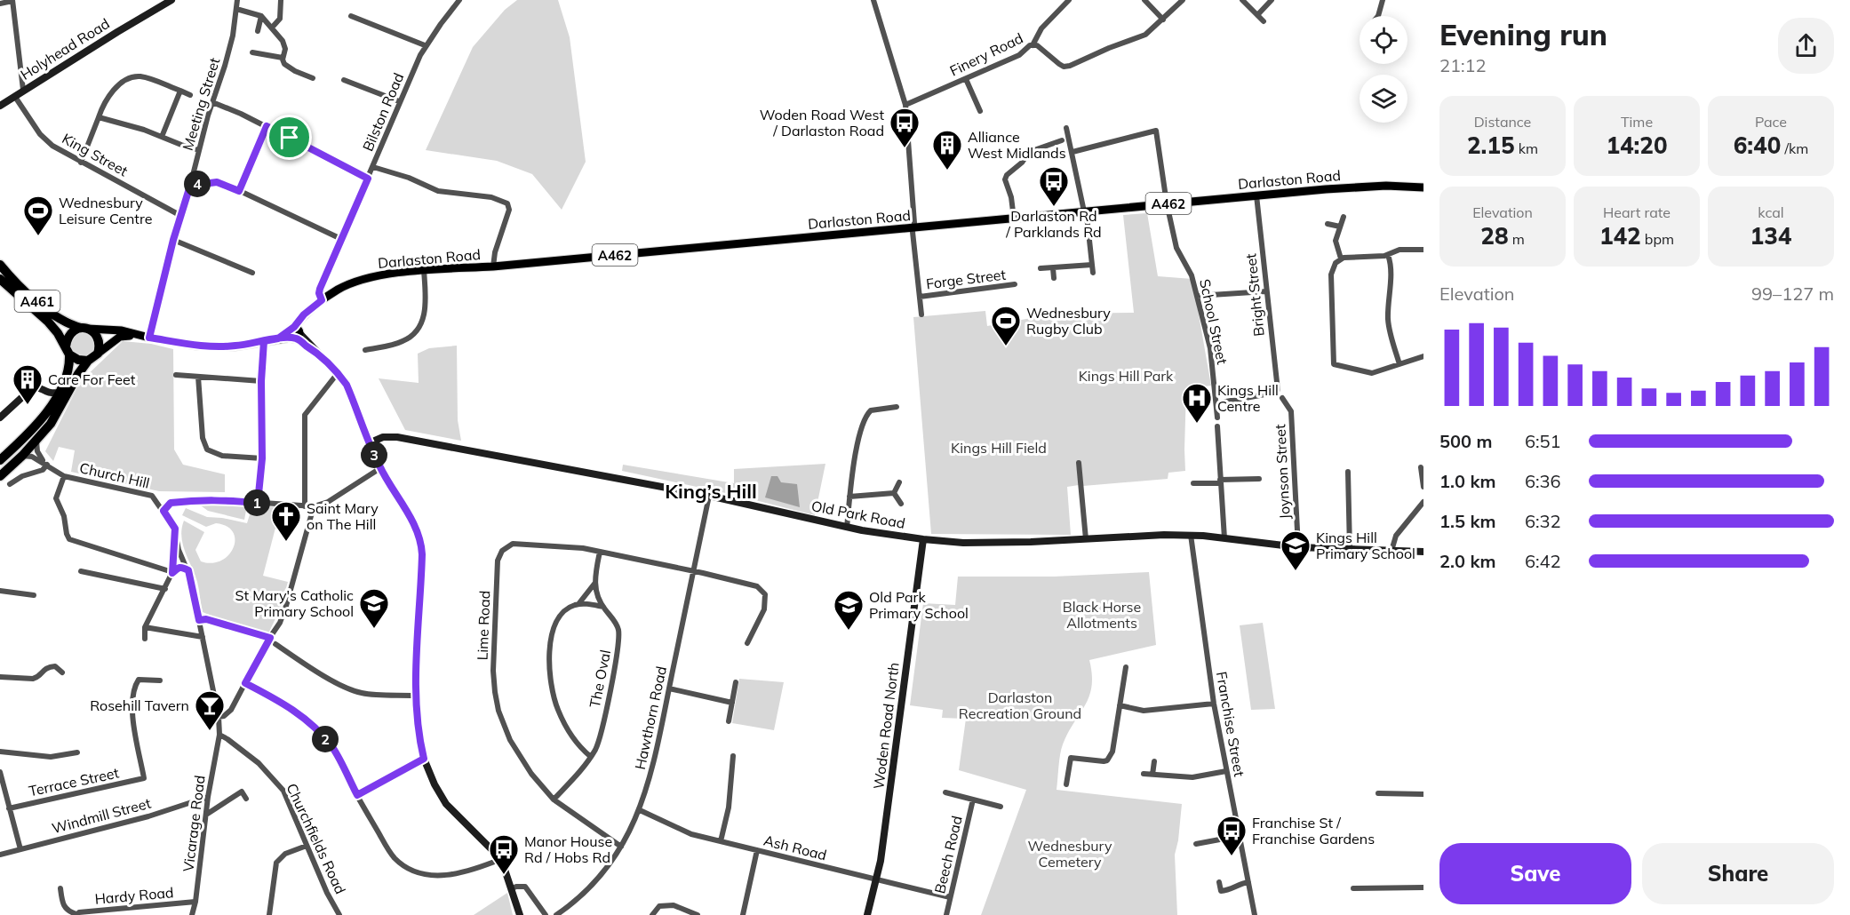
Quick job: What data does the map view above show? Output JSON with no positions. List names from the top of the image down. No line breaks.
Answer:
{"streets":{"highway":["A461"],"main road":["Darlaston Road","A462"],"street":["Holyhead Road","Finery Road","Meeting Street","Bilston Road","King Street","Forge Street","Bright Street","School Street","Joynson Street","Church Hill","Old Park Road","Lime Road","The Oval","Hawthorn Road","Franchise Street","Woden Road North","Terrace Street","Windmill Street","Vicarage Road","Churchfields Road","Ash Road","Beech Road","Hardy Road"]},"crossings":[["Holyhead Road","King Street"],["Finery Road","Forge Street"],["Meeting Street","King Street"],["Meeting Street","A462"],["Bilston Road","Darlaston Road"],["Darlaston Road","A462"],["Darlaston Road","Forge Street"],["Darlaston Road","Bright Street"],["Darlaston Road","School Street"],["A462","A461"],["Bright Street","School Street"],["Joynson Street","Old Park Road"],["Church Hill","Vicarage Road"],["Church Hill","Churchfields Road"],["Old Park Road","Hawthorn Road"],["Old Park Road","Franchise Street"],["Old Park Road","Woden Road North"],["Lime Road","The Oval"],["Lime Road","Hawthorn Road"],["Hawthorn Road","Ash Road"],["Woden Road North","Ash Road"],["Windmill Street","Vicarage Road"],["Vicarage Road","Churchfields Road"],["Vicarage Road","Hardy Road"],["Ash Road","Beech Road"]],"districts":["King’s Hill"],"parks":["Kings Hill Park","Kings Hill Field","Black Horse Allotments","Darlaston Recreation Ground","Wednesbury Cemetery"],"places":{"bus stop":["Woden Road West / Darlaston Road","Darlaston Rd / Parklands Rd","Franchise St / Franchise Gardens","Manor House Rd / Hobs Rd"],"building":["Alliance West Midlands","Care For Feet"],"sports":["Wednesbury Leisure Centre","Wednesbury Rugby Club"],"hospital":["Kings Hill Centre"],"church":["Saint Mary on The Hill"],"school or university":["Kings Hill Primary School","St Mary's Catholic Primary School","Old Park Primary School"],"bar":["Rosehill Tavern"]},"page":{"heading":["Evening run","21:12"],"stats":[["Distance","2.15 km"],["Time","14:20"],["Pace","6:40 /km"],["Elevation","28 m"],["Heart rate","142 bpm"],["kcal","134"]],"pins":["4","3","1","2"],"chart":["Elevation","99–127 m"],"list":[{"name":"500 m","note":"6:51"},{"name":"1.0 km","note":"6:36"},{"name":"1.5 km","note":"6:32"},{"name":"2.0 km","note":"6:42"}],"buttons":["Save","Share"]}}
